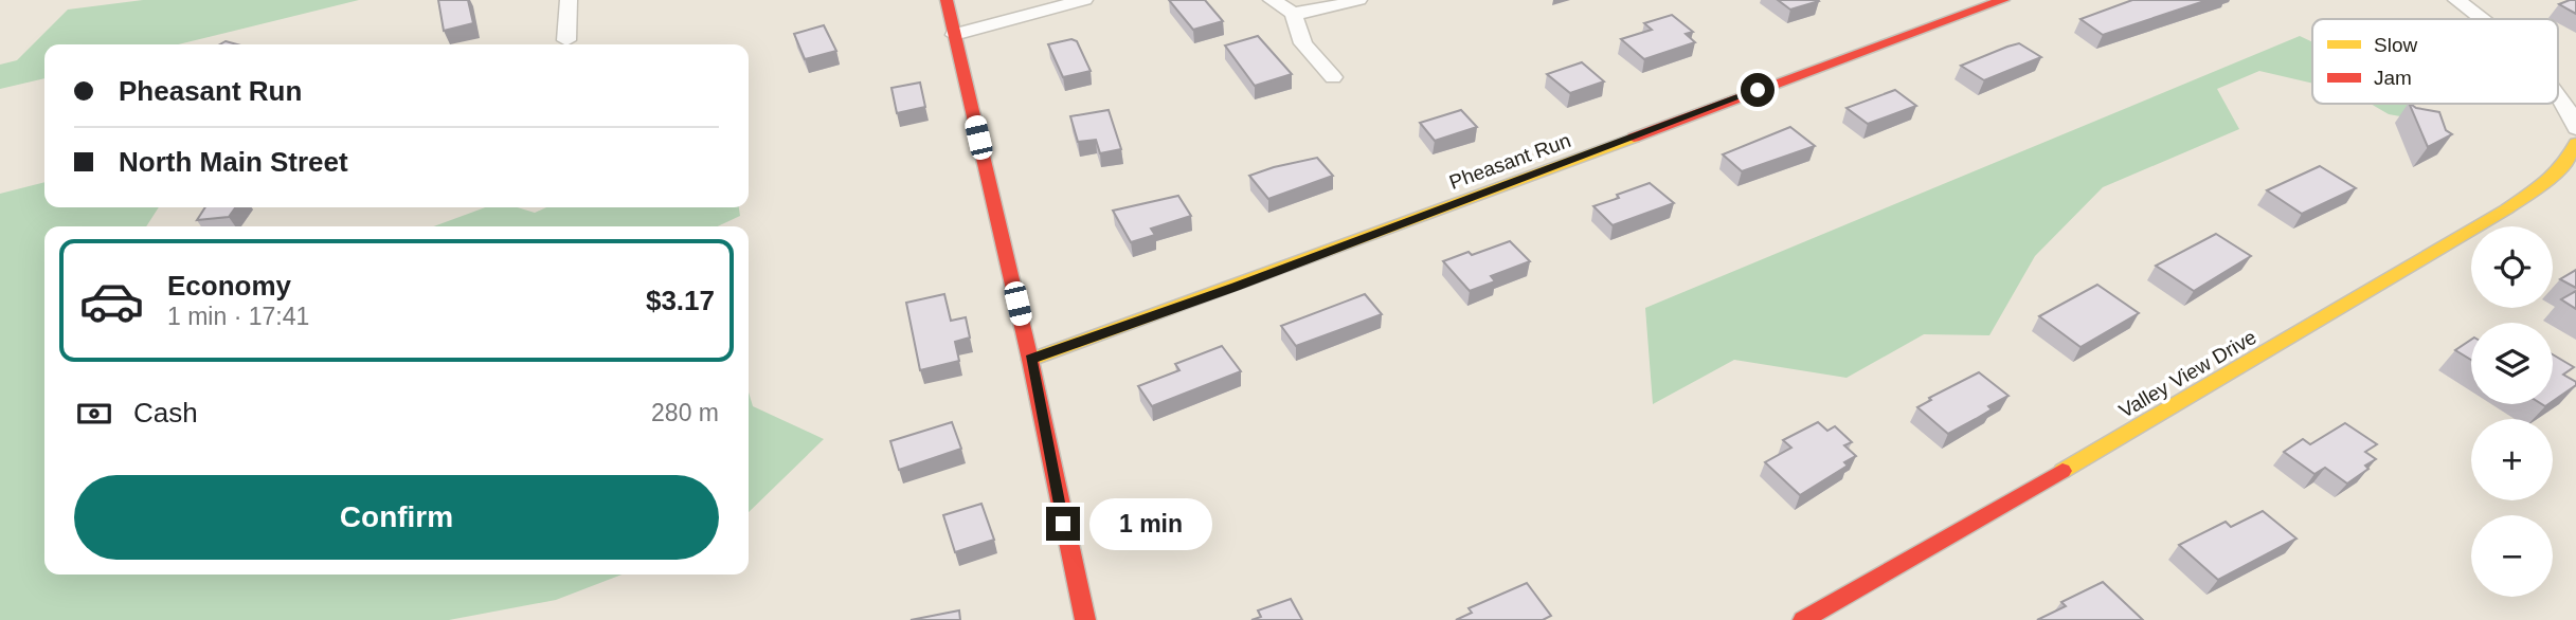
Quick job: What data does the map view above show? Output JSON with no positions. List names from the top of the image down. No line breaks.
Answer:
{"streets":{"street":["Pheasant Run","Valley View Drive"]},"legend":["Slow","Jam"],"page":{"banner":["Pheasant Run","North Main Street"],"map_buttons":["+","−"],"list":[{"name":"Economy","note":"1 min · 17:41","value":"$3.17"}],"pay":["Cash","280 m"],"buttons":"Confirm","bubble":"1 min"}}
